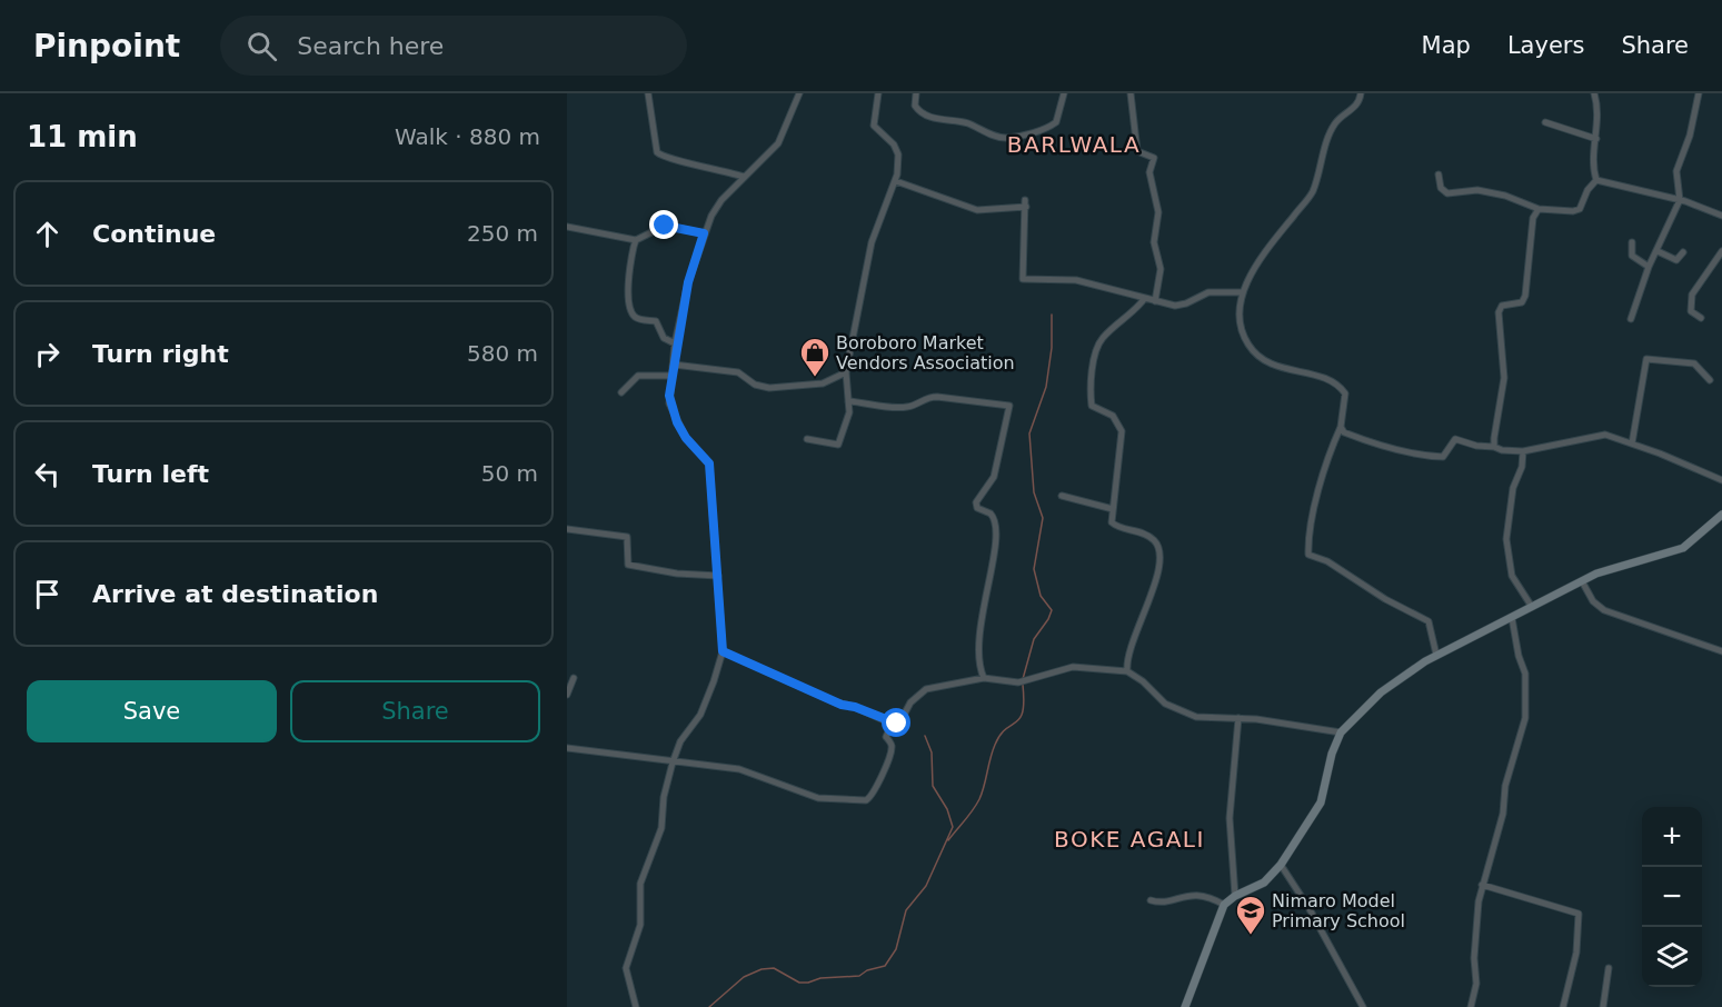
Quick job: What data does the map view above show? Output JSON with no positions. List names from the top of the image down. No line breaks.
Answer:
{"districts":["BARLWALA","BOKE AGALI"],"places":{"shop":["Boroboro Market Vendors Association"],"school or university":["Nimaro Model Primary School"]},"page":{"header":"Pinpoint","search":"Search here","nav":["Map","Layers","Share"],"heading":["11 min","Walk · 880 m"],"list":[["Continue","250 m"],["Turn right","580 m"],["Turn left","50 m"],"Arrive at destination"],"buttons":["Save","Share"],"map_buttons":["+","−"]}}
